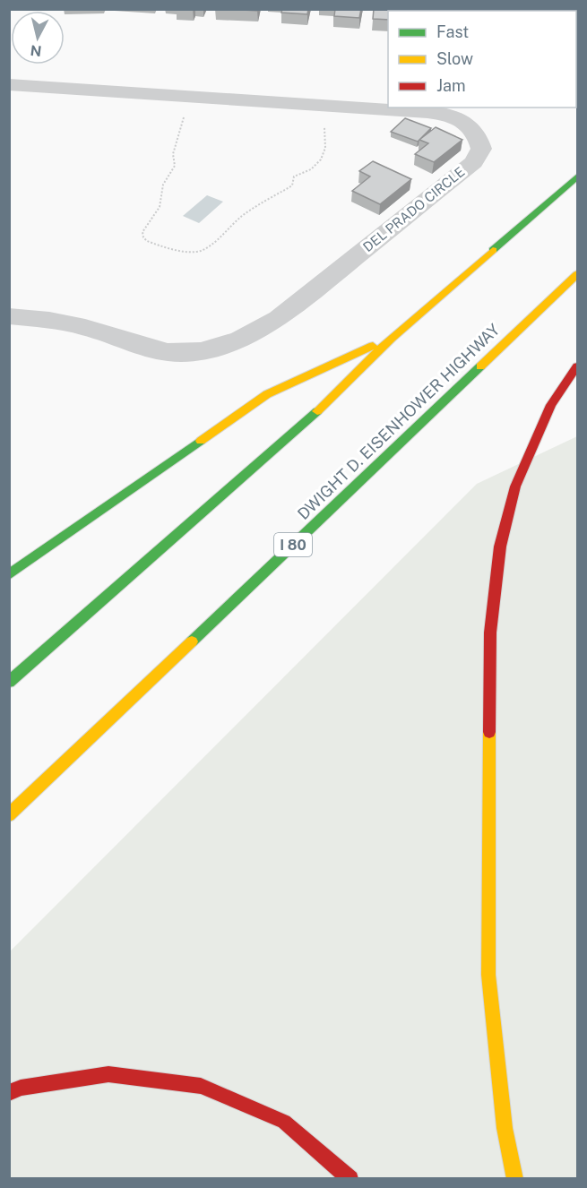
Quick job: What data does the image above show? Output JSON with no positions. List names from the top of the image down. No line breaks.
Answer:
{"streets":{"highway":["DWIGHT D. EISENHOWER HIGHWAY","I 80"],"street":["DEL PRADO CIRCLE"]},"legend":["Fast","Slow","Jam"],"north":"bottom"}
